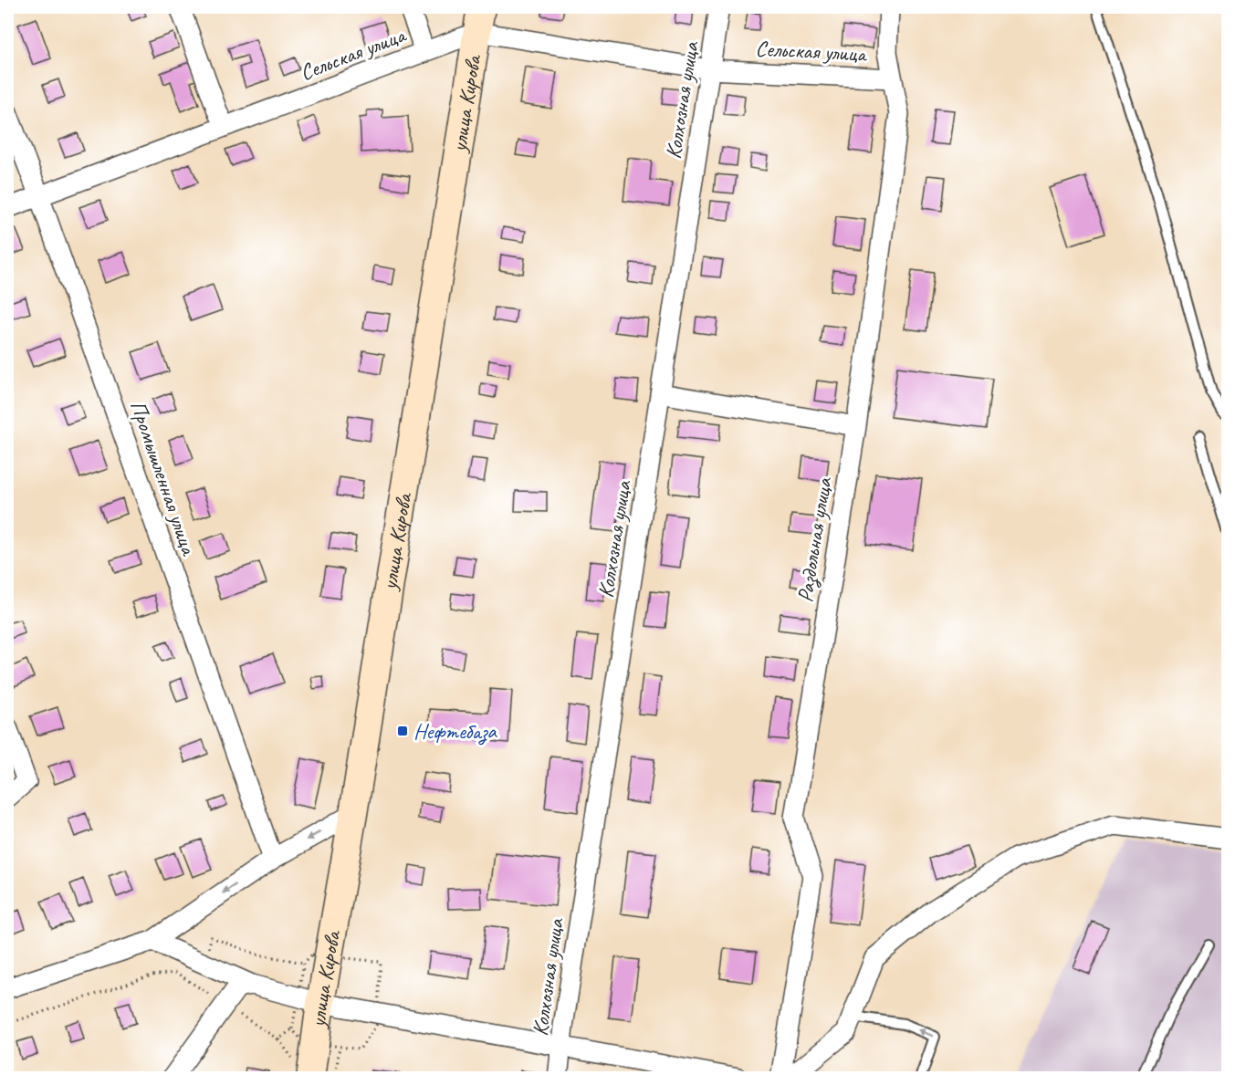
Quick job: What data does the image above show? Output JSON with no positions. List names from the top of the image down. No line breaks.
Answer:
{"streets":{"main road":["улица Кирова"],"street":["Сельская улица","Колхозная улица","Промышленная улица","Раздольная улица"]},"crossings":[["Сельская улица","Колхозная улица"],["Сельская улица","улица Кирова"],["Сельская улица","Промышленная улица"],["Сельская улица","Раздольная улица"]],"places":{"transit":["Нефтебаза"]}}
